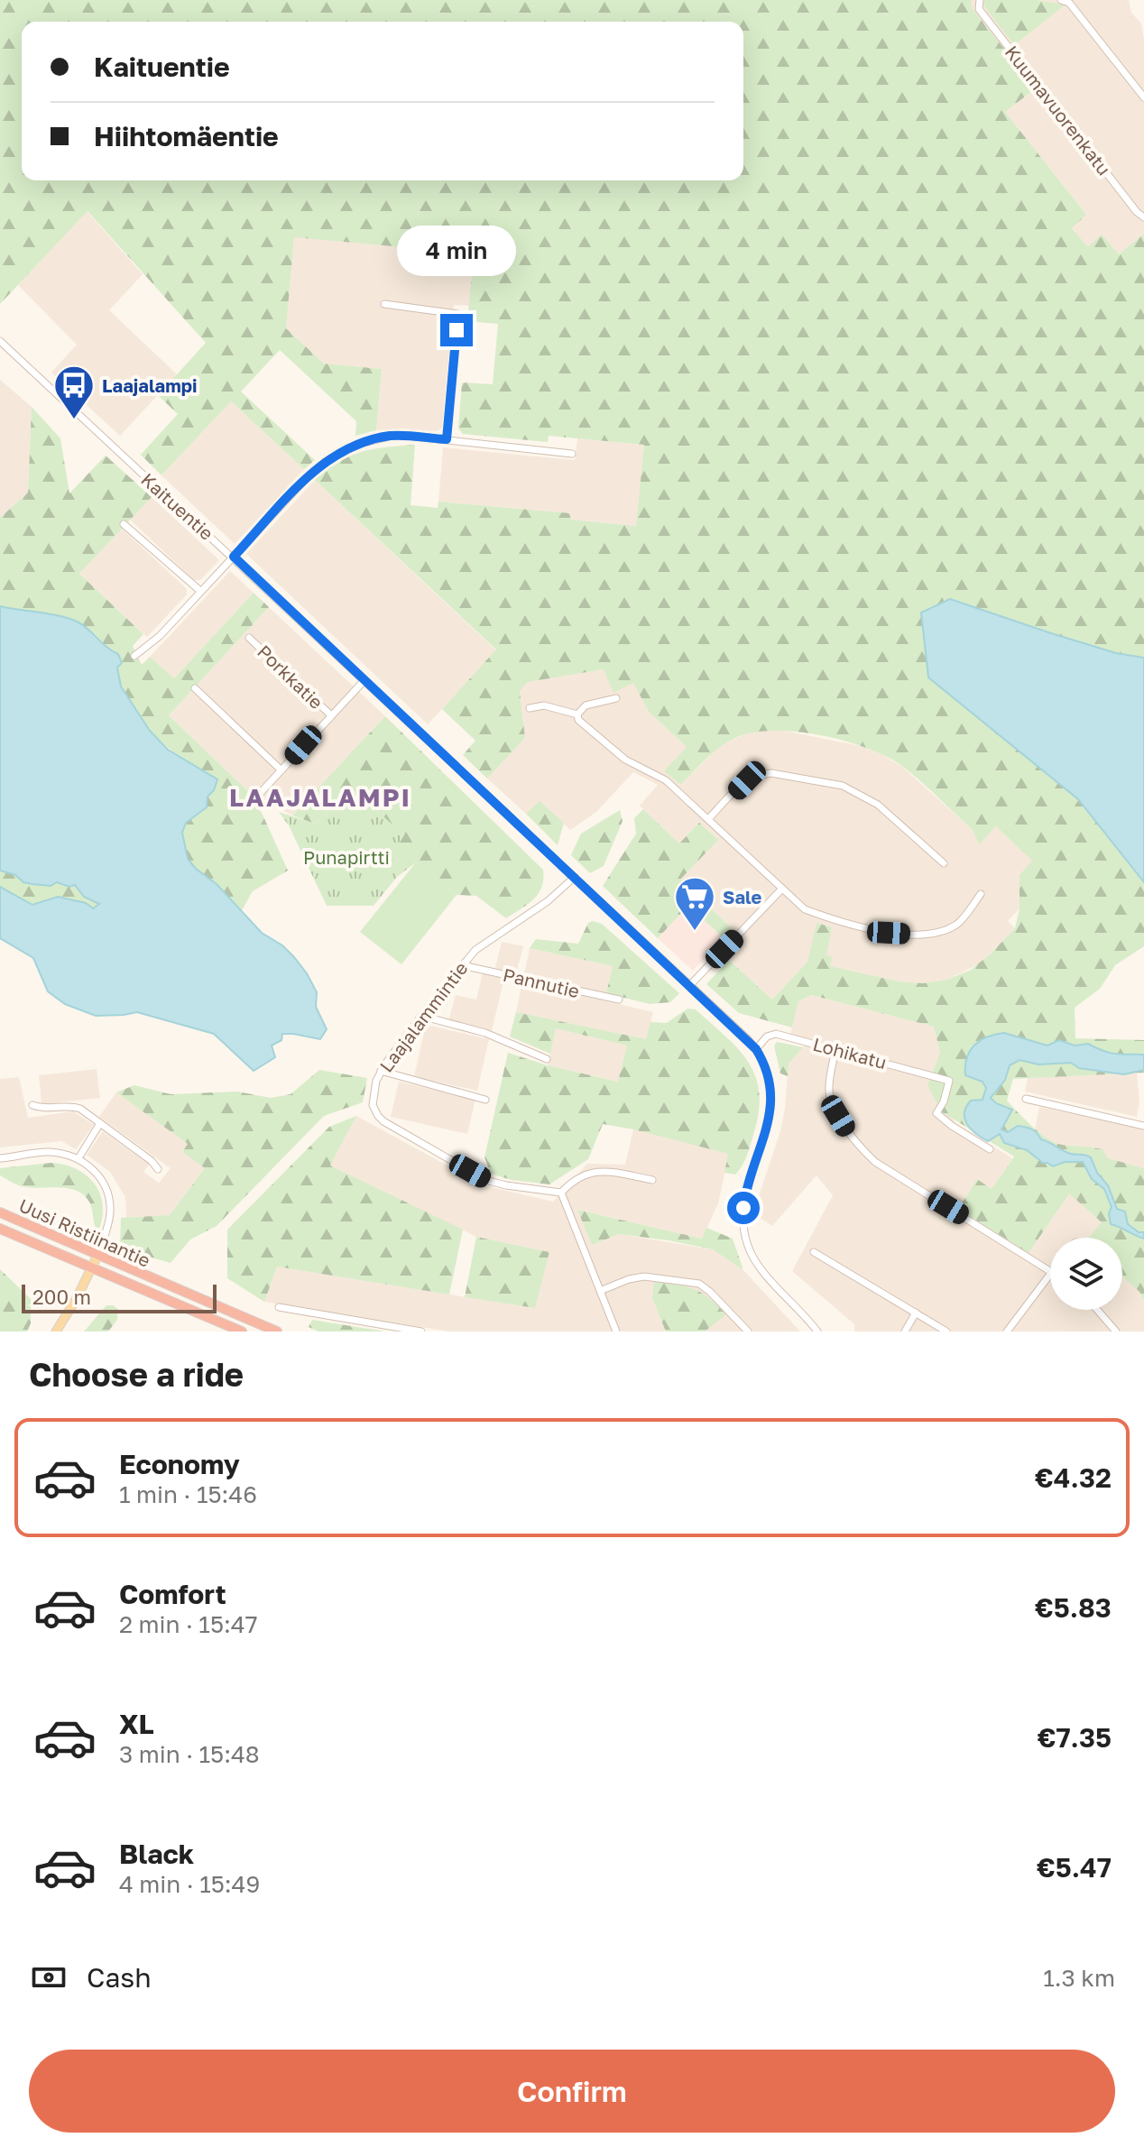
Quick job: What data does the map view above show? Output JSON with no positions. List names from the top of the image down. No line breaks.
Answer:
{"streets":{"highway":["Uusi Ristiinantie"],"street":["Kuumavuorenkatu","Kaituentie","Porkkatie","Pannutie","Laajalammintie","Lohikatu"]},"crossings":[["Kaituentie","Laajalammintie"],["Kaituentie","Lohikatu"],["Pannutie","Laajalammintie"]],"districts":["LAAJALAMPI"],"parks":["Punapirtti"],"places":{"bus stop":["Laajalampi"],"supermarket":["Sale"]},"scale_bar":"200 m","page":{"banner":["Kaituentie","Hiihtomäentie"],"bubble":"4 min","scale":"200 m","heading":"Choose a ride","list":[{"name":"Economy","note":"1 min · 15:46","value":"€4.32"},{"name":"Comfort","note":"2 min · 15:47","value":"€5.83"},{"name":"XL","note":"3 min · 15:48","value":"€7.35"},{"name":"Black","note":"4 min · 15:49","value":"€5.47"}],"pay":["Cash","1.3 km"],"buttons":"Confirm"}}
